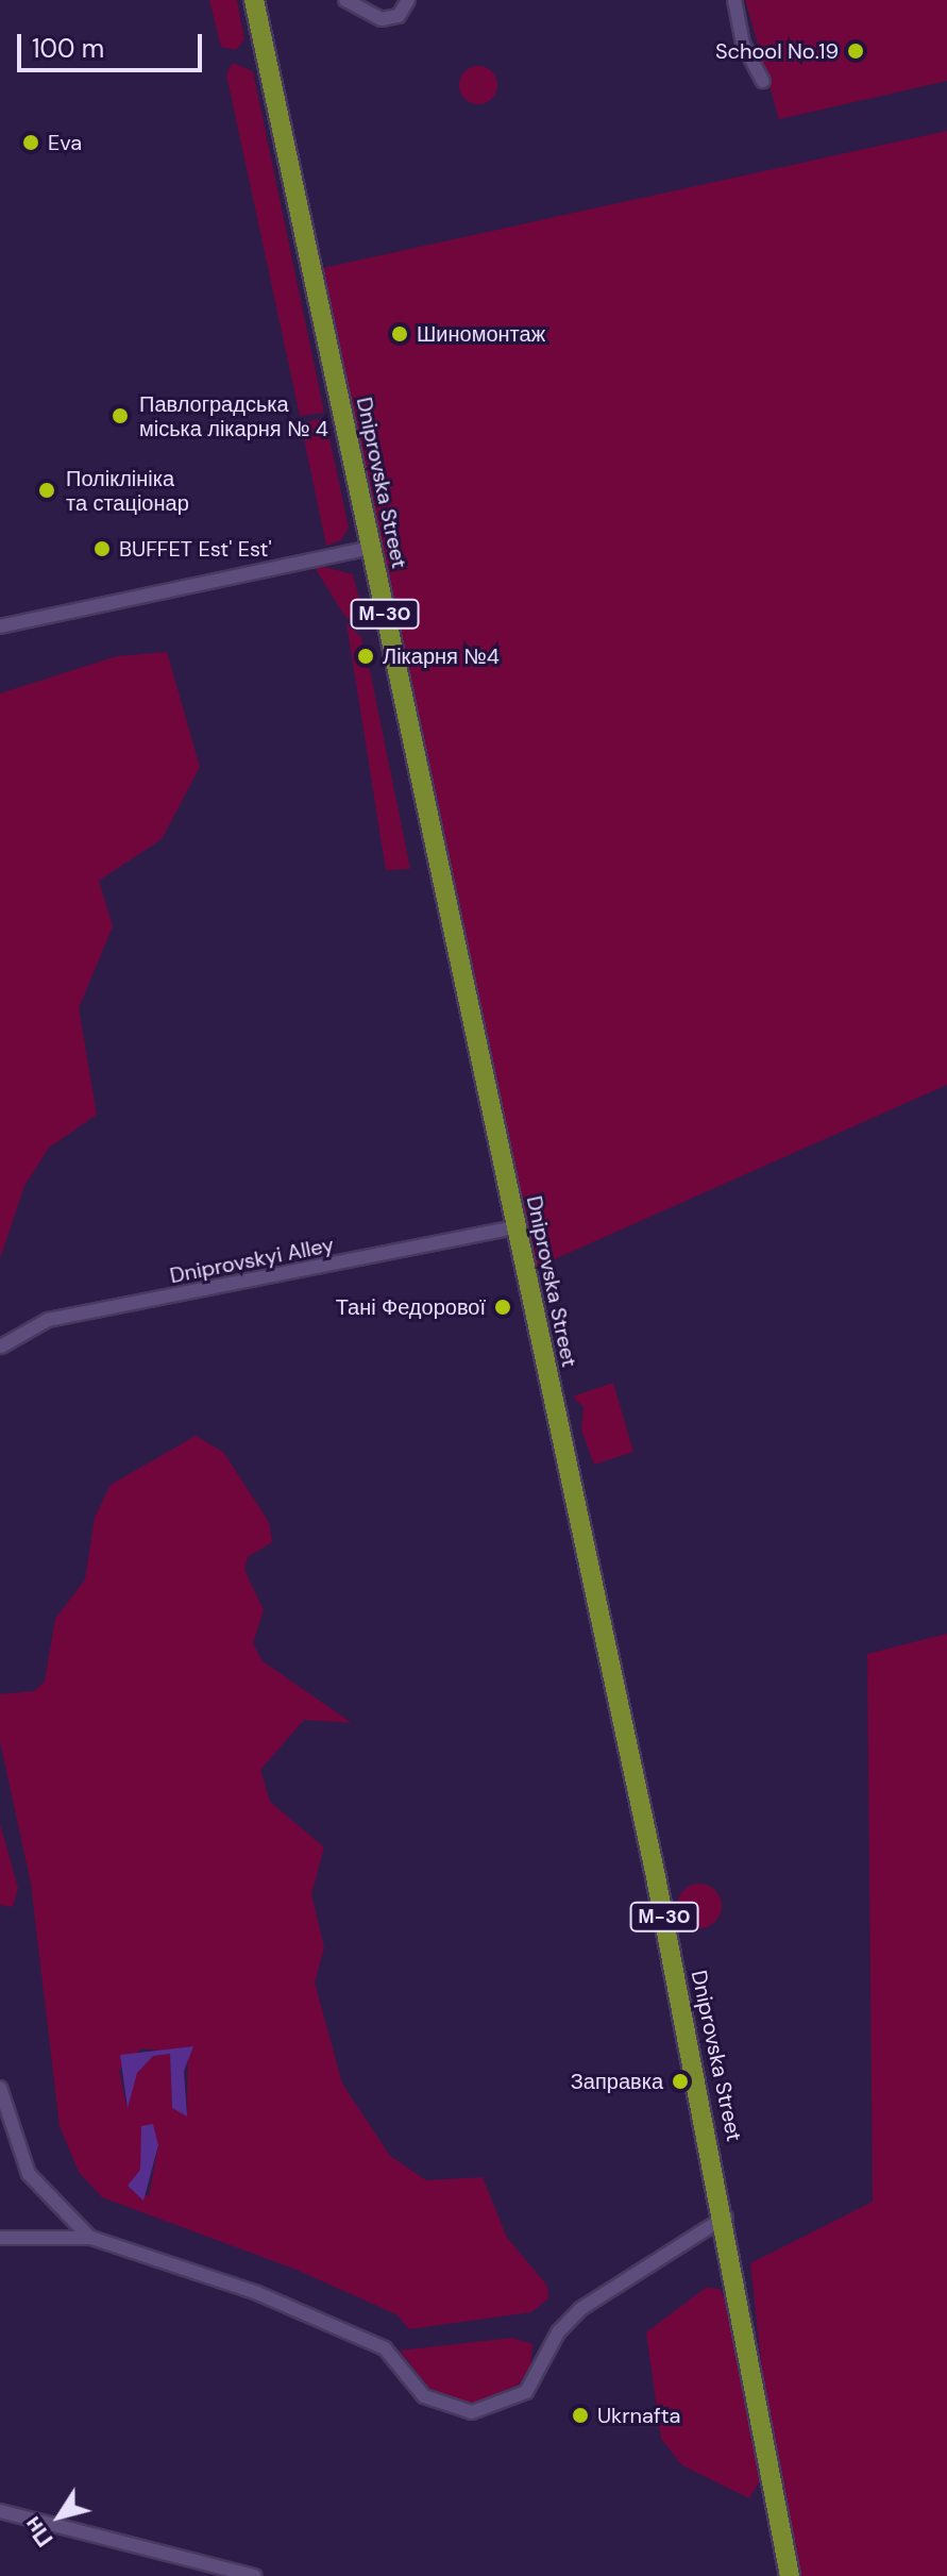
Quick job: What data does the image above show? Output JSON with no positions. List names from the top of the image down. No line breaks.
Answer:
{"streets":{"highway":["Dniprovska Street","М-30"],"street":["Dniprovskyi Alley"]},"crossings":[["Dniprovska Street","Dniprovskyi Alley"]],"places":["School No.19","Eva","Шиномонтаж","Павлоградська міська лікарня № 4","Поліклініка та стаціонар","BUFFET Est' Est'","Лікарня №4","Тані Федорової","Заправка","Ukrnafta"],"scale_bar":"100 m","north":"bottom left"}
